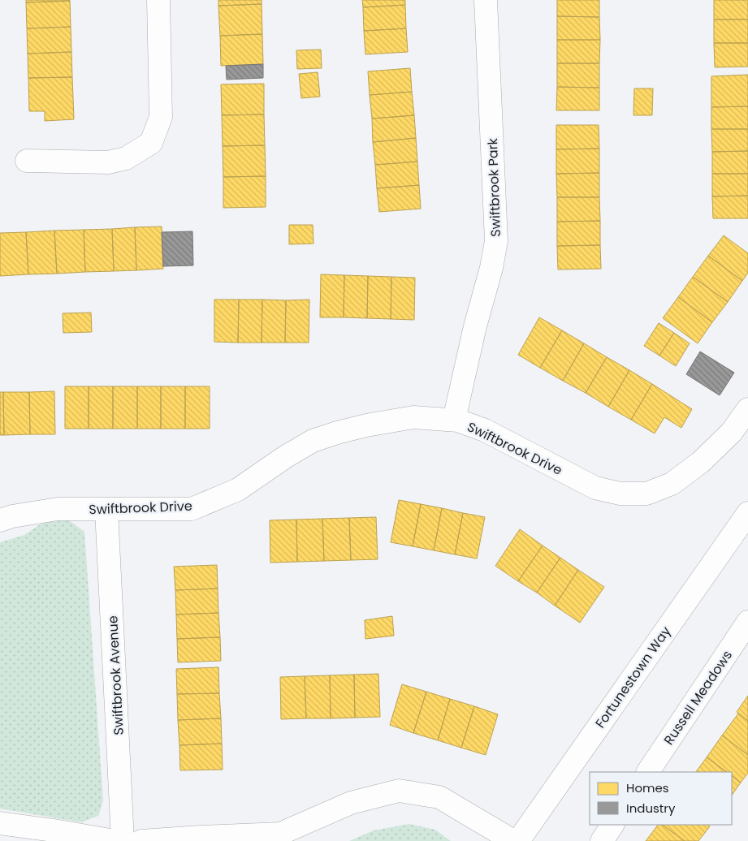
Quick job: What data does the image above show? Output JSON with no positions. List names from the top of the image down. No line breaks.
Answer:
{"streets":{"street":["Swiftbrook Park","Swiftbrook Drive","Swiftbrook Avenue","Fortunestown Way","Russell Meadows"]},"crossings":[["Swiftbrook Park","Swiftbrook Drive"],["Swiftbrook Drive","Swiftbrook Avenue"]],"legend":["Homes","Industry"]}
